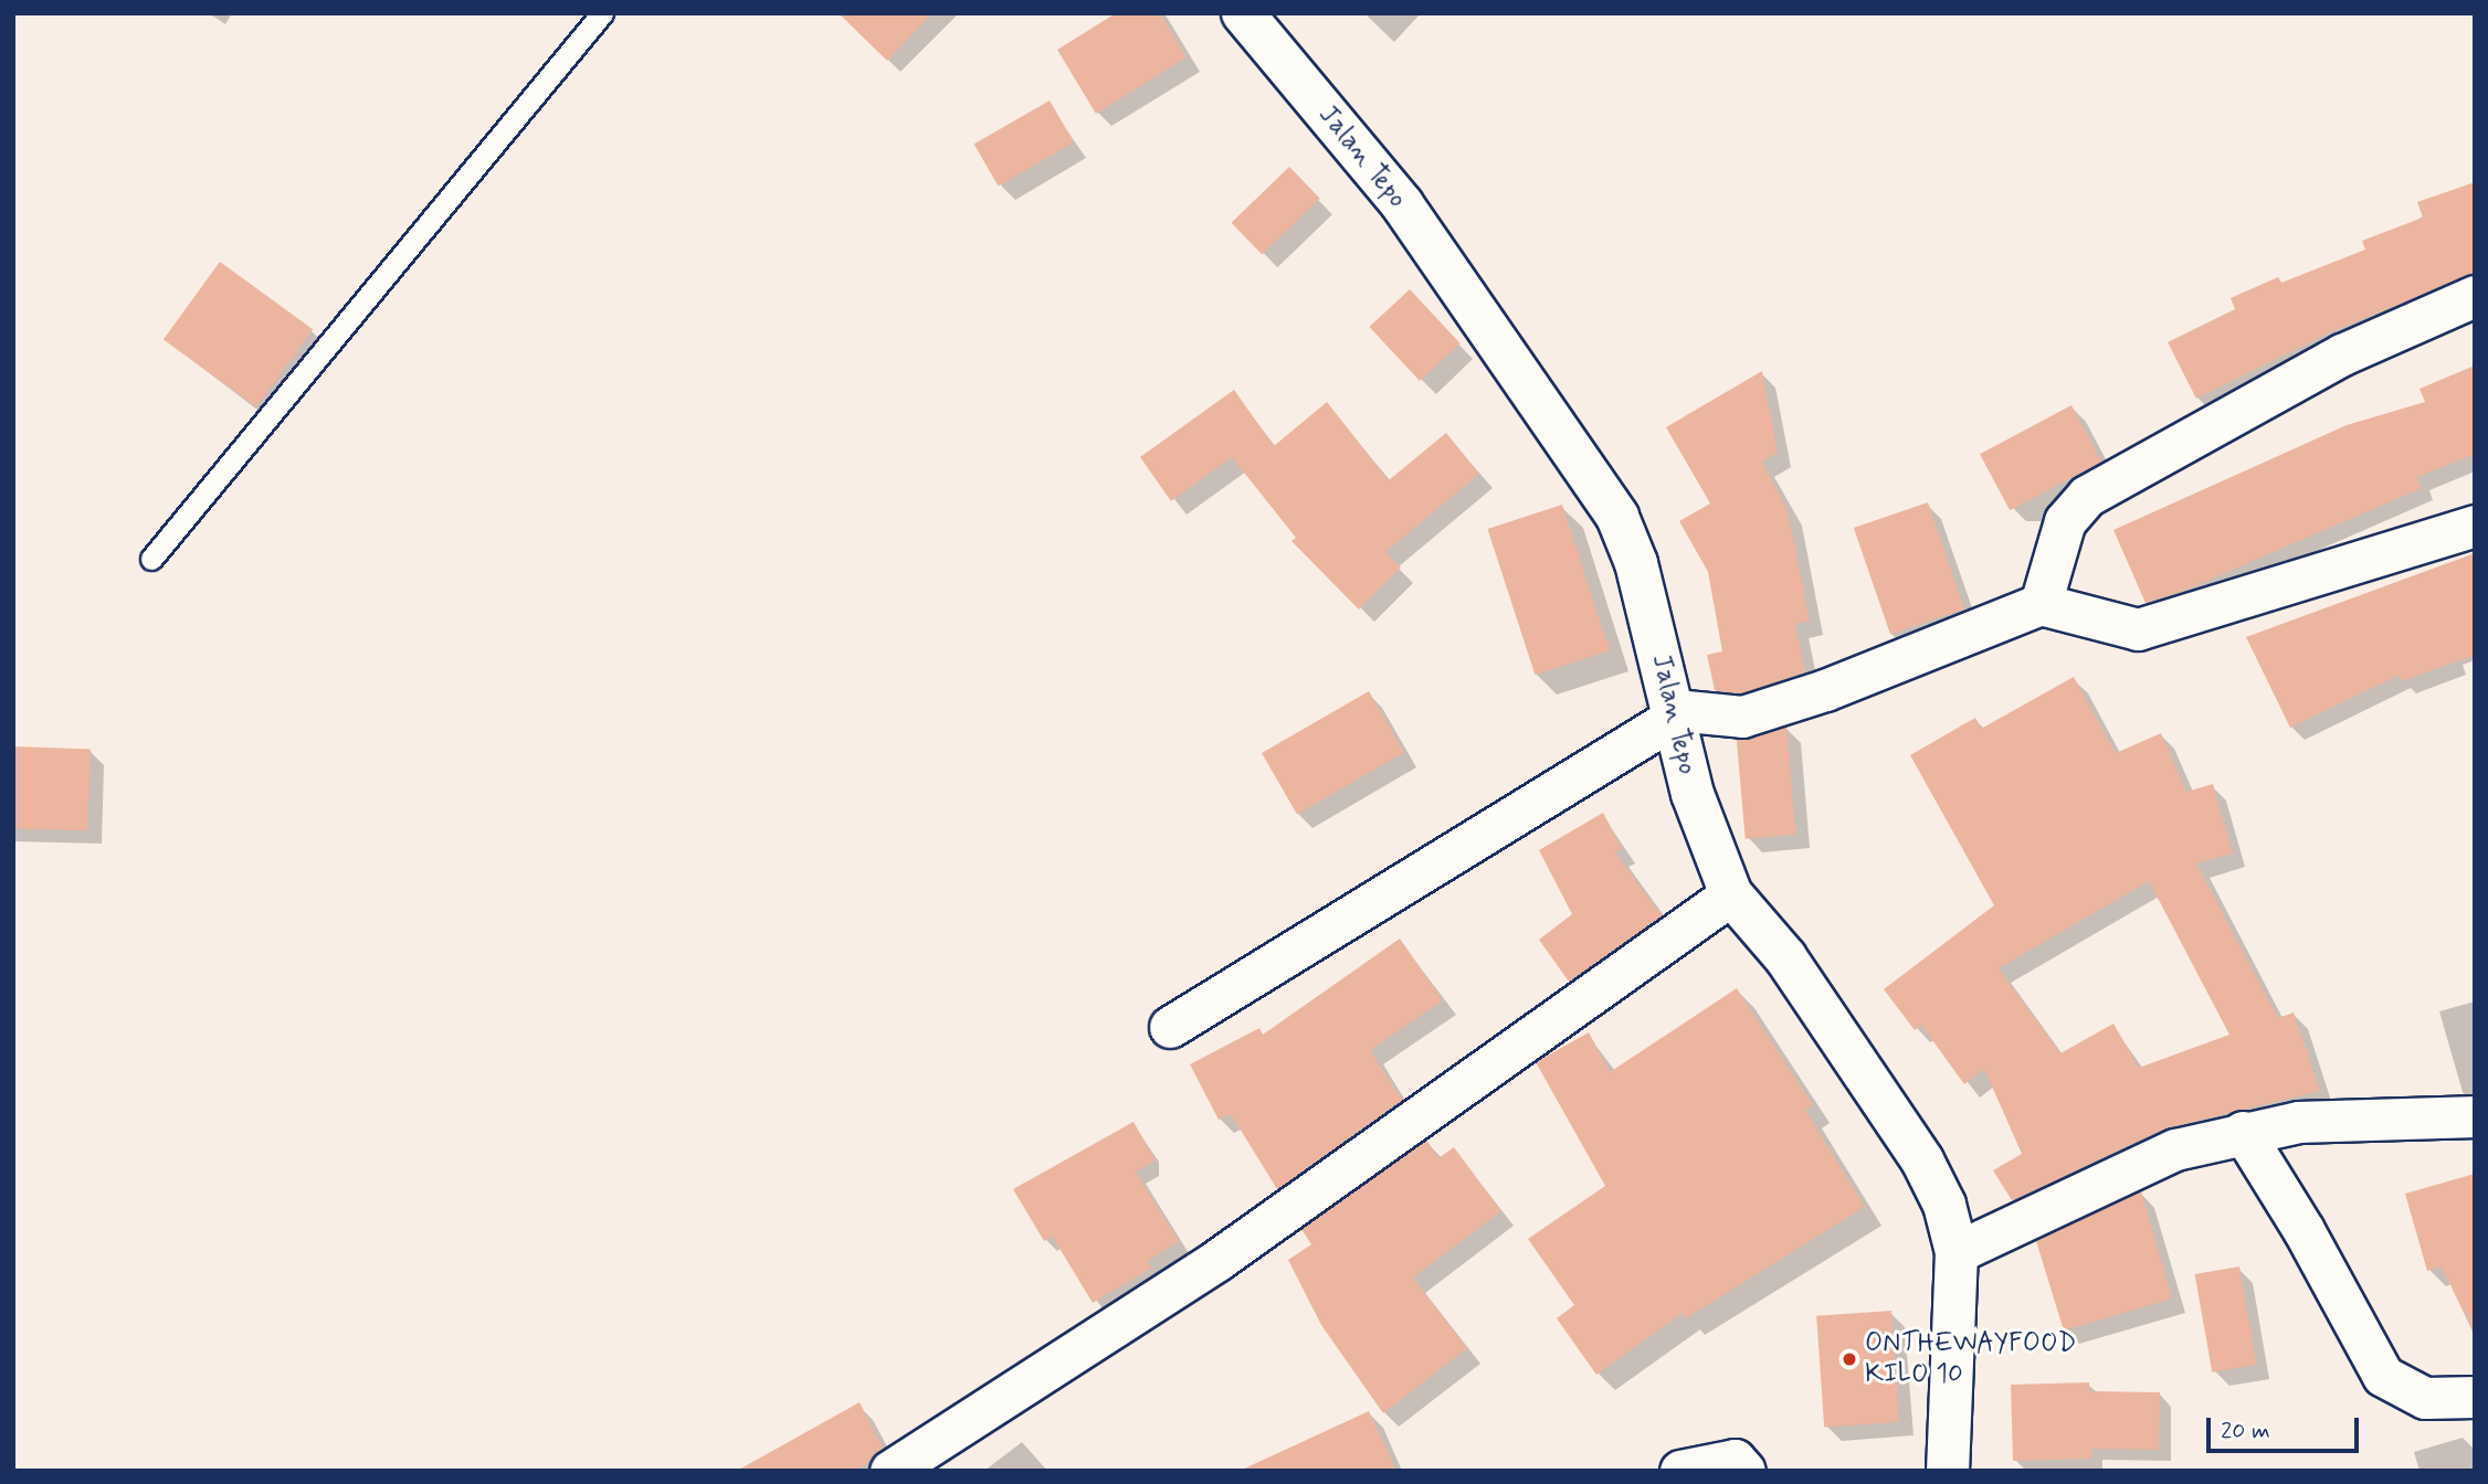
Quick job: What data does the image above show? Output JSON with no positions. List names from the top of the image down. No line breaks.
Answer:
{"streets":{"street":["Jalan Tepo"]},"places":["ONTHEWAYFOOD KILO 10"],"scale_bar":"20 m"}
